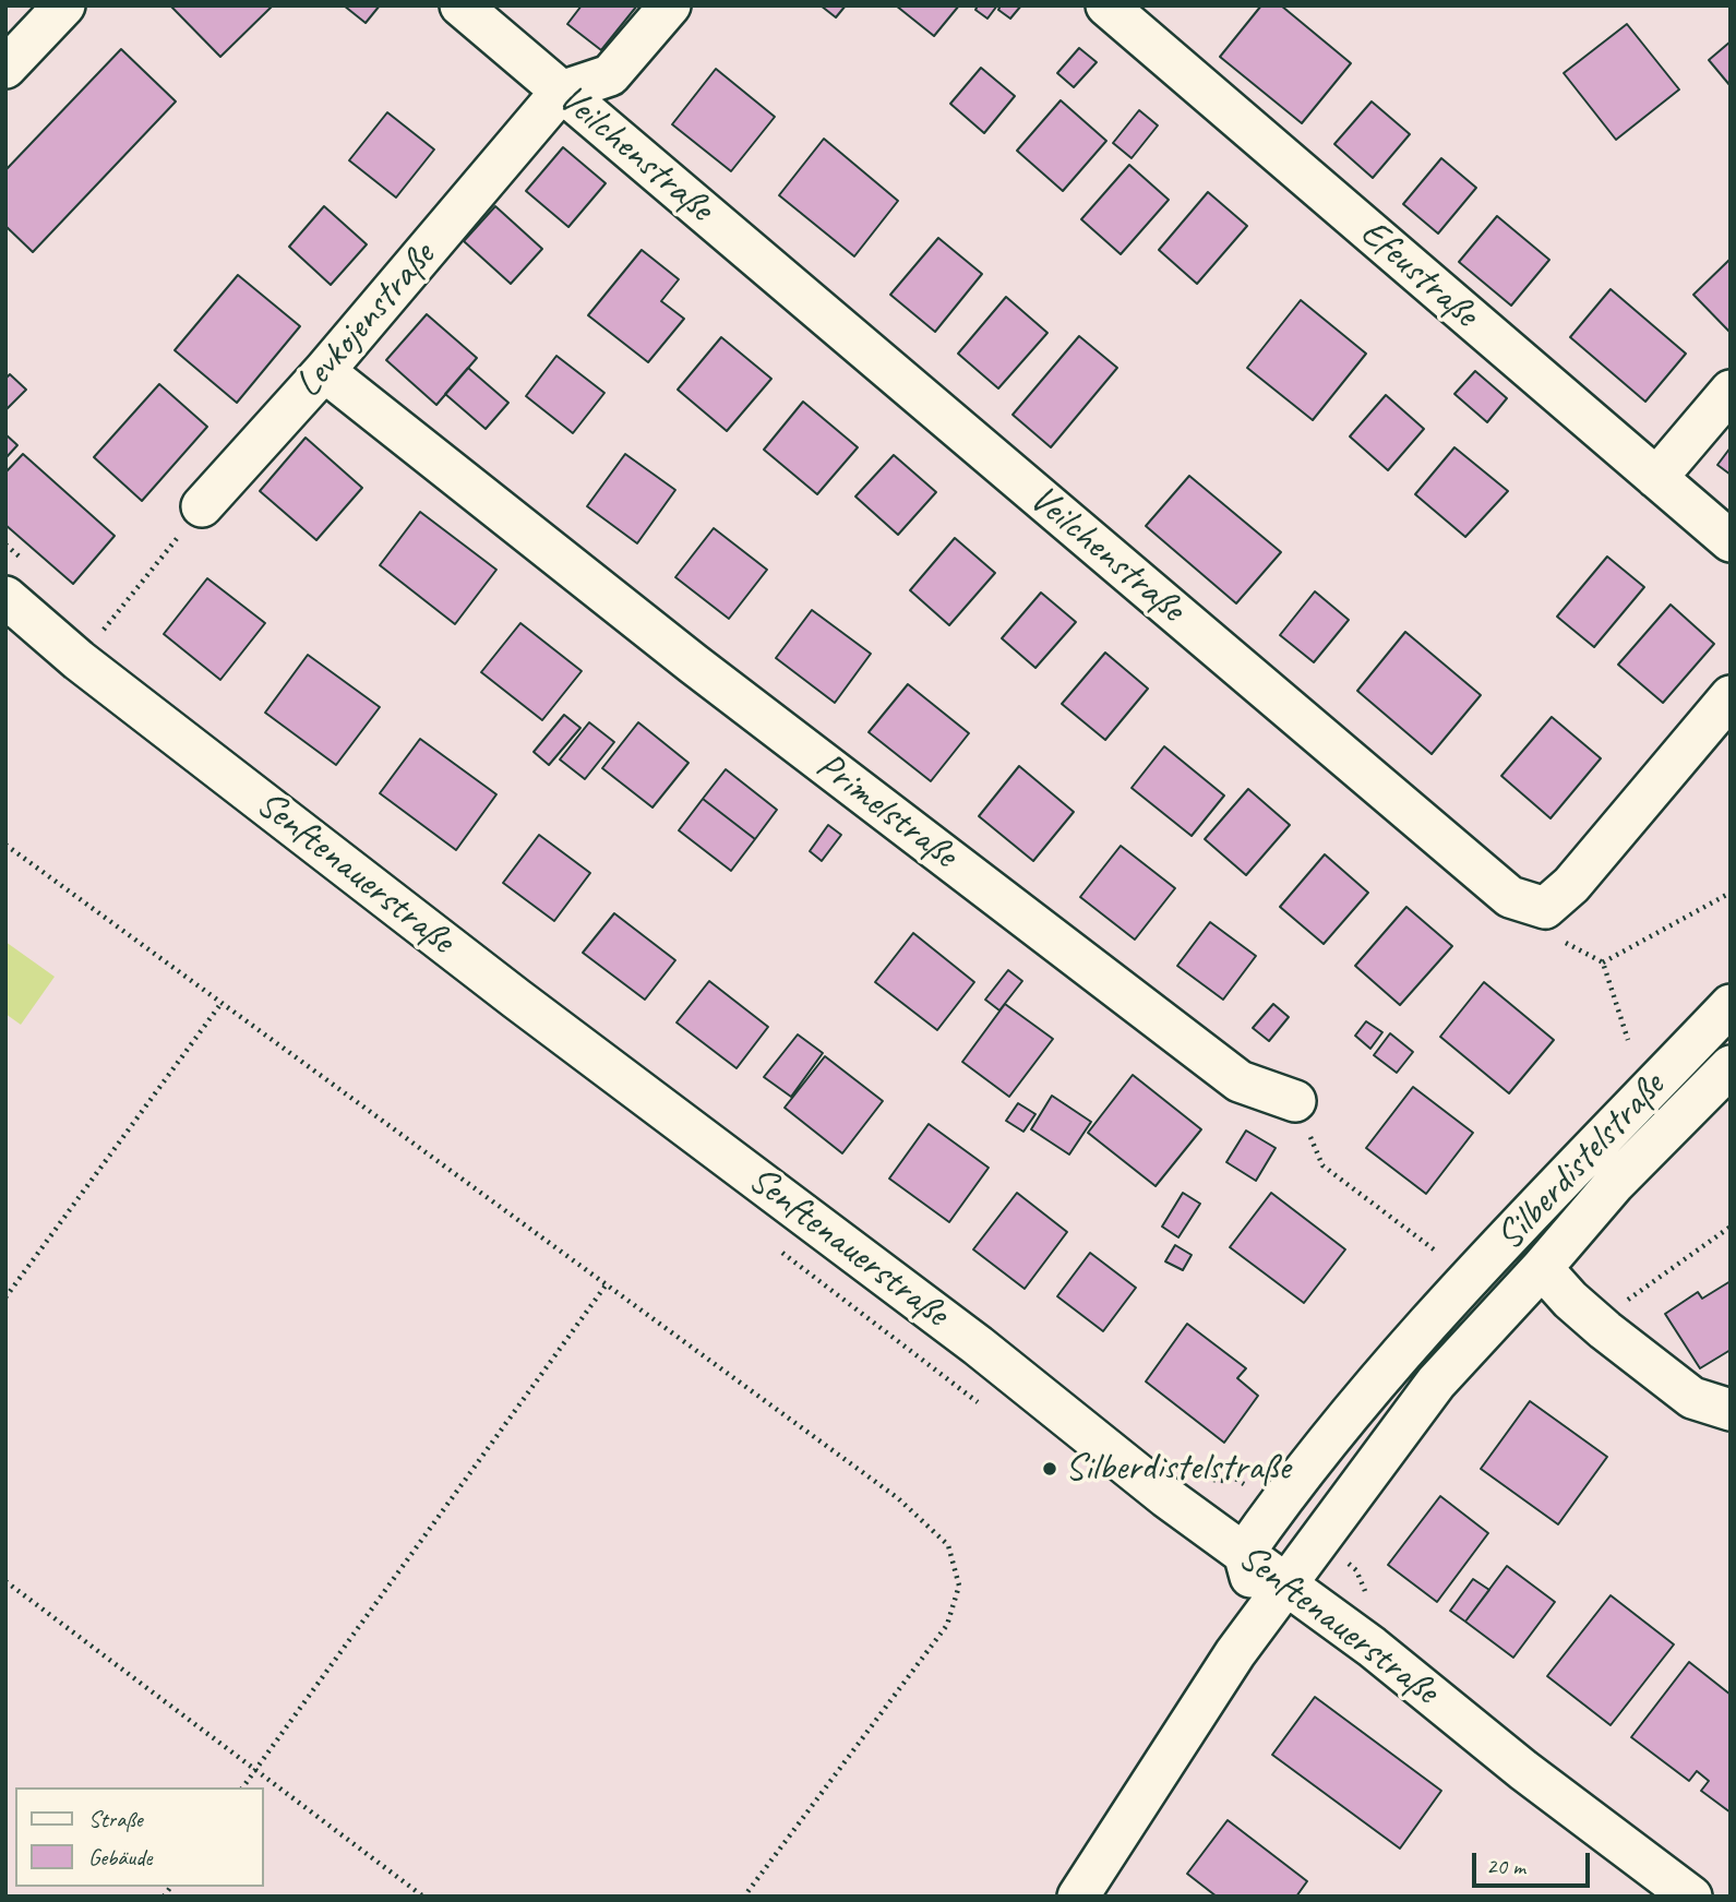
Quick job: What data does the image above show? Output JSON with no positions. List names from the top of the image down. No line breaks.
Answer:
{"streets":{"street":["Veilchenstraße","Efeustraße","Levkojenstraße","Primelstraße","Senftenauerstraße","Silberdistelstraße"]},"crossings":[["Veilchenstraße","Levkojenstraße"],["Levkojenstraße","Primelstraße"],["Senftenauerstraße","Silberdistelstraße"]],"places":["Silberdistelstraße"],"legend":["Straße","Gebäude"],"scale_bar":"20 m"}
